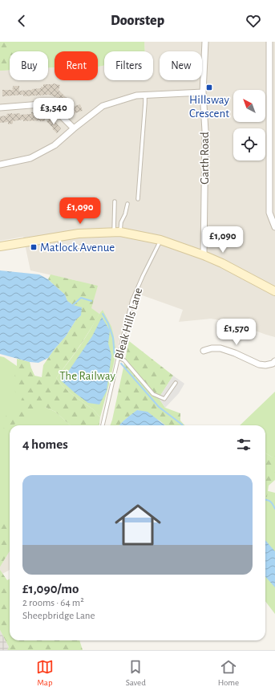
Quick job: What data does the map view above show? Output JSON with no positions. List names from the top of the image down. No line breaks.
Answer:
{"streets":{"street":["Garth Road"],"lane":["Bleak Hills Lane"]},"parks":["The Railway"],"places":{"transit":["Hillsway Crescent","Matlock Avenue"]},"north":"top left","page":{"header":"Doorstep","chip":["Buy","Rent","Filters","New"],"price":["£3,540","£1,090","£1,090","£1,570"],"heading":"4 homes","list":[{"name":"£1,090/mo","note":"2 rooms · 64 m² · Sheepbridge Lane"}],"tabs":["Map","Saved","Home"]}}
